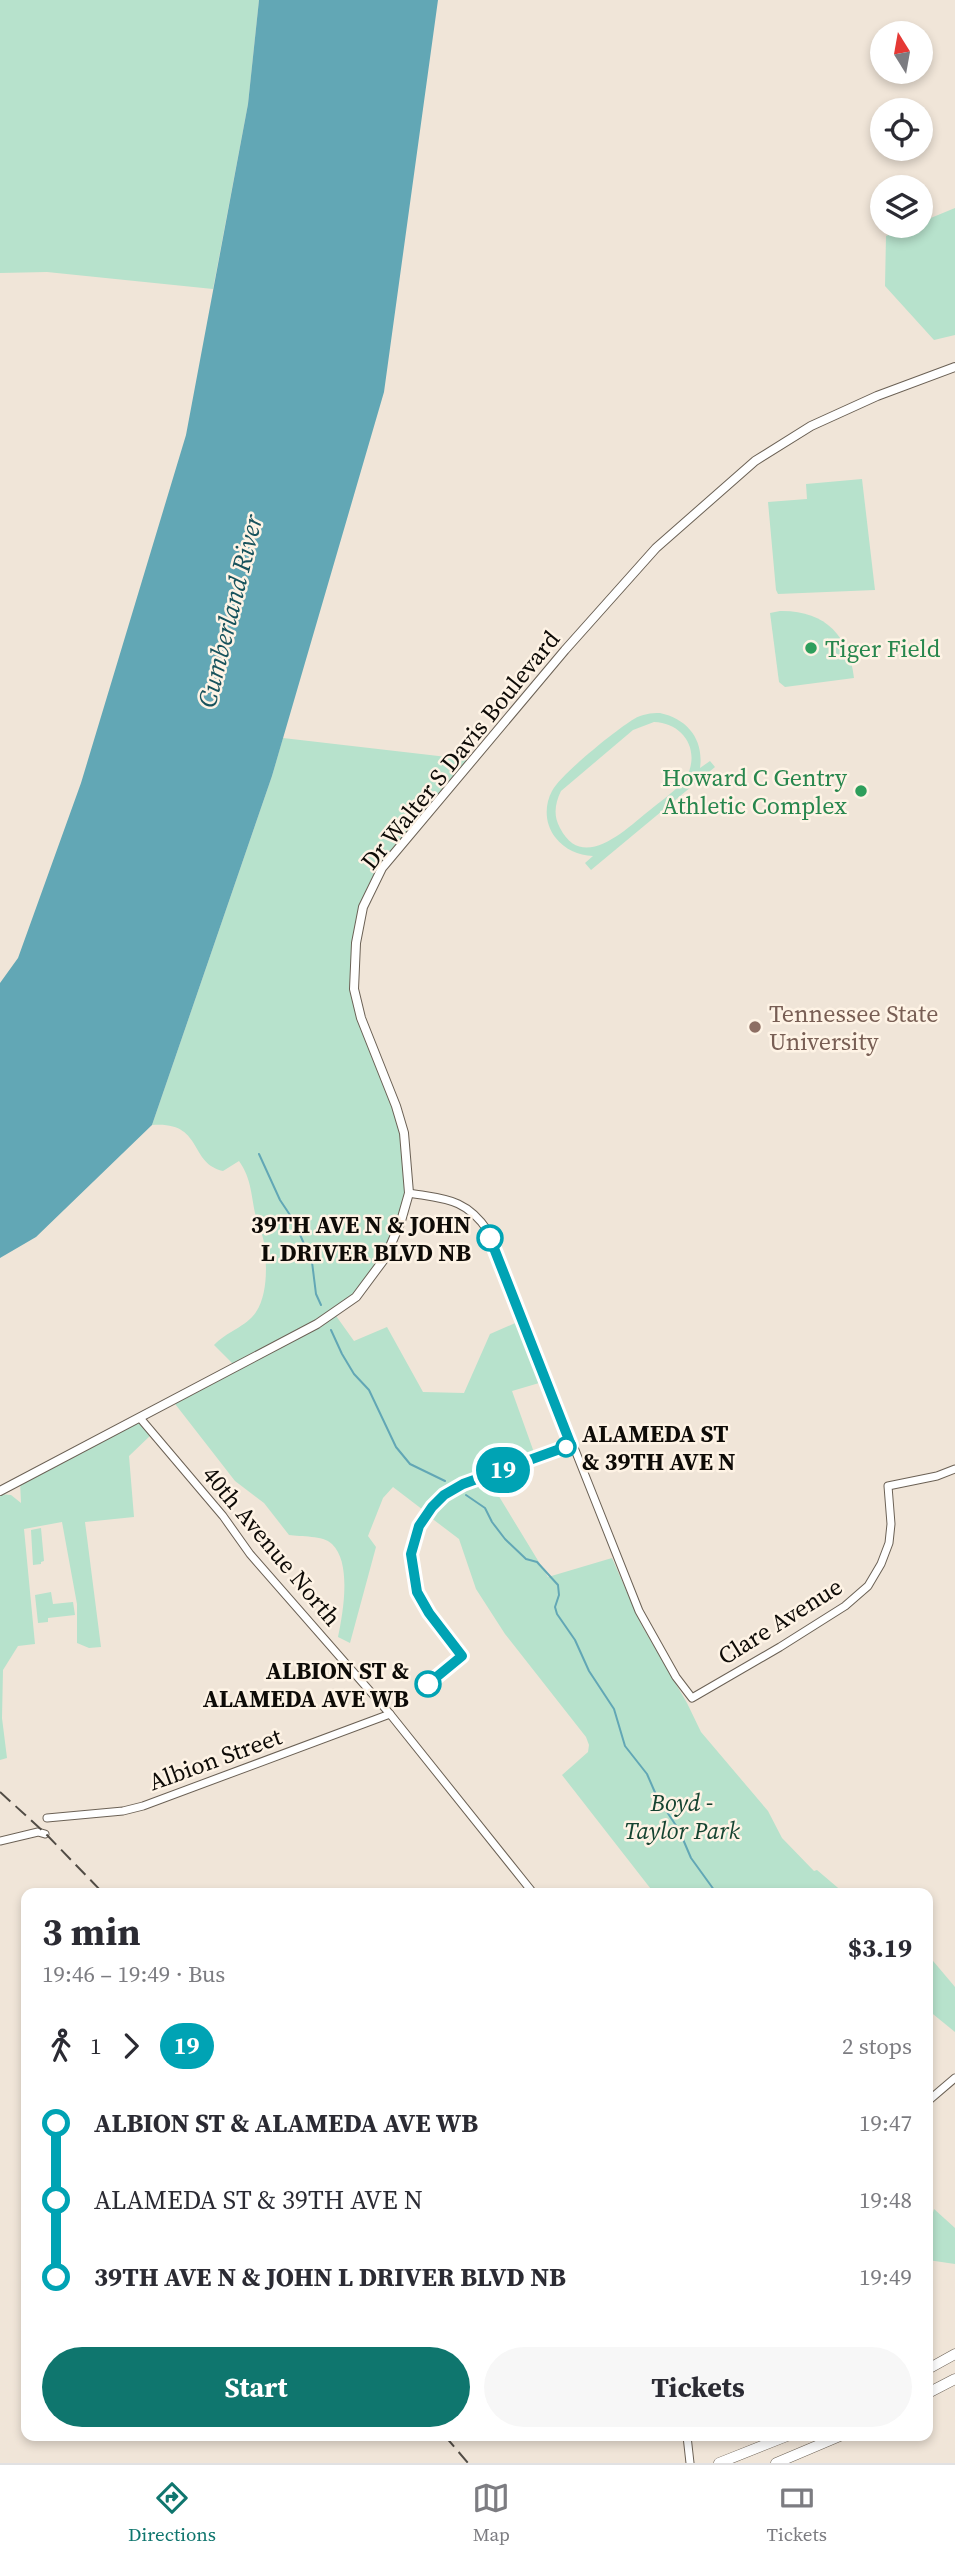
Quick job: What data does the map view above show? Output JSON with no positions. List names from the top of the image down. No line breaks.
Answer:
{"streets":{"main road":["Dr Walter S Davis Boulevard"],"street":["40th Avenue North","Clare Avenue","Albion Street"]},"crossings":[["Dr Walter S Davis Boulevard","40th Avenue North"],["Dr Walter S Davis Boulevard","Clare Avenue"],["40th Avenue North","Albion Street"]],"water":["Cumberland River"],"parks":["Boyd - Taylor Park"],"places":["Tiger Field","Howard C Gentry Athletic Complex","Tennessee State University","39TH AVE N & JOHN L DRIVER BLVD NB","ALAMEDA ST & 39TH AVE N","ALBION ST & ALAMEDA AVE WB"],"lines":["bus line 19"],"north":"top","page":{"on_map":"19","heading":["3 min","19:46 – 19:49 · Bus","$3.19"],"legs":["1","19","2 stops"],"list":[{"name":"ALBION ST & ALAMEDA AVE WB","value":"19:47"},{"name":"ALAMEDA ST & 39TH AVE N","value":"19:48"},{"name":"39TH AVE N & JOHN L DRIVER BLVD NB","value":"19:49"}],"buttons":["Start","Tickets"],"tabs":["Directions","Map","Tickets"]}}
